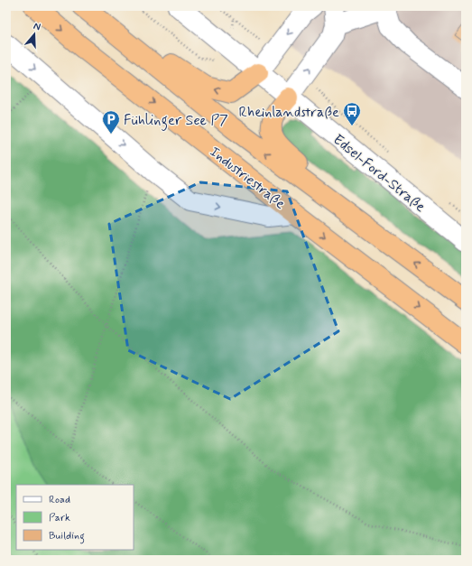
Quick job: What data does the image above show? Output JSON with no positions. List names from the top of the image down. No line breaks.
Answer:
{"streets":{"highway":["Industriestraße"],"street":["Edsel-Ford-Straße"]},"places":{"bus stop":["Rheinlandstraße"],"parking":["Fühlinger See P7"]},"legend":["Road","Park","Building"],"north":"top"}
